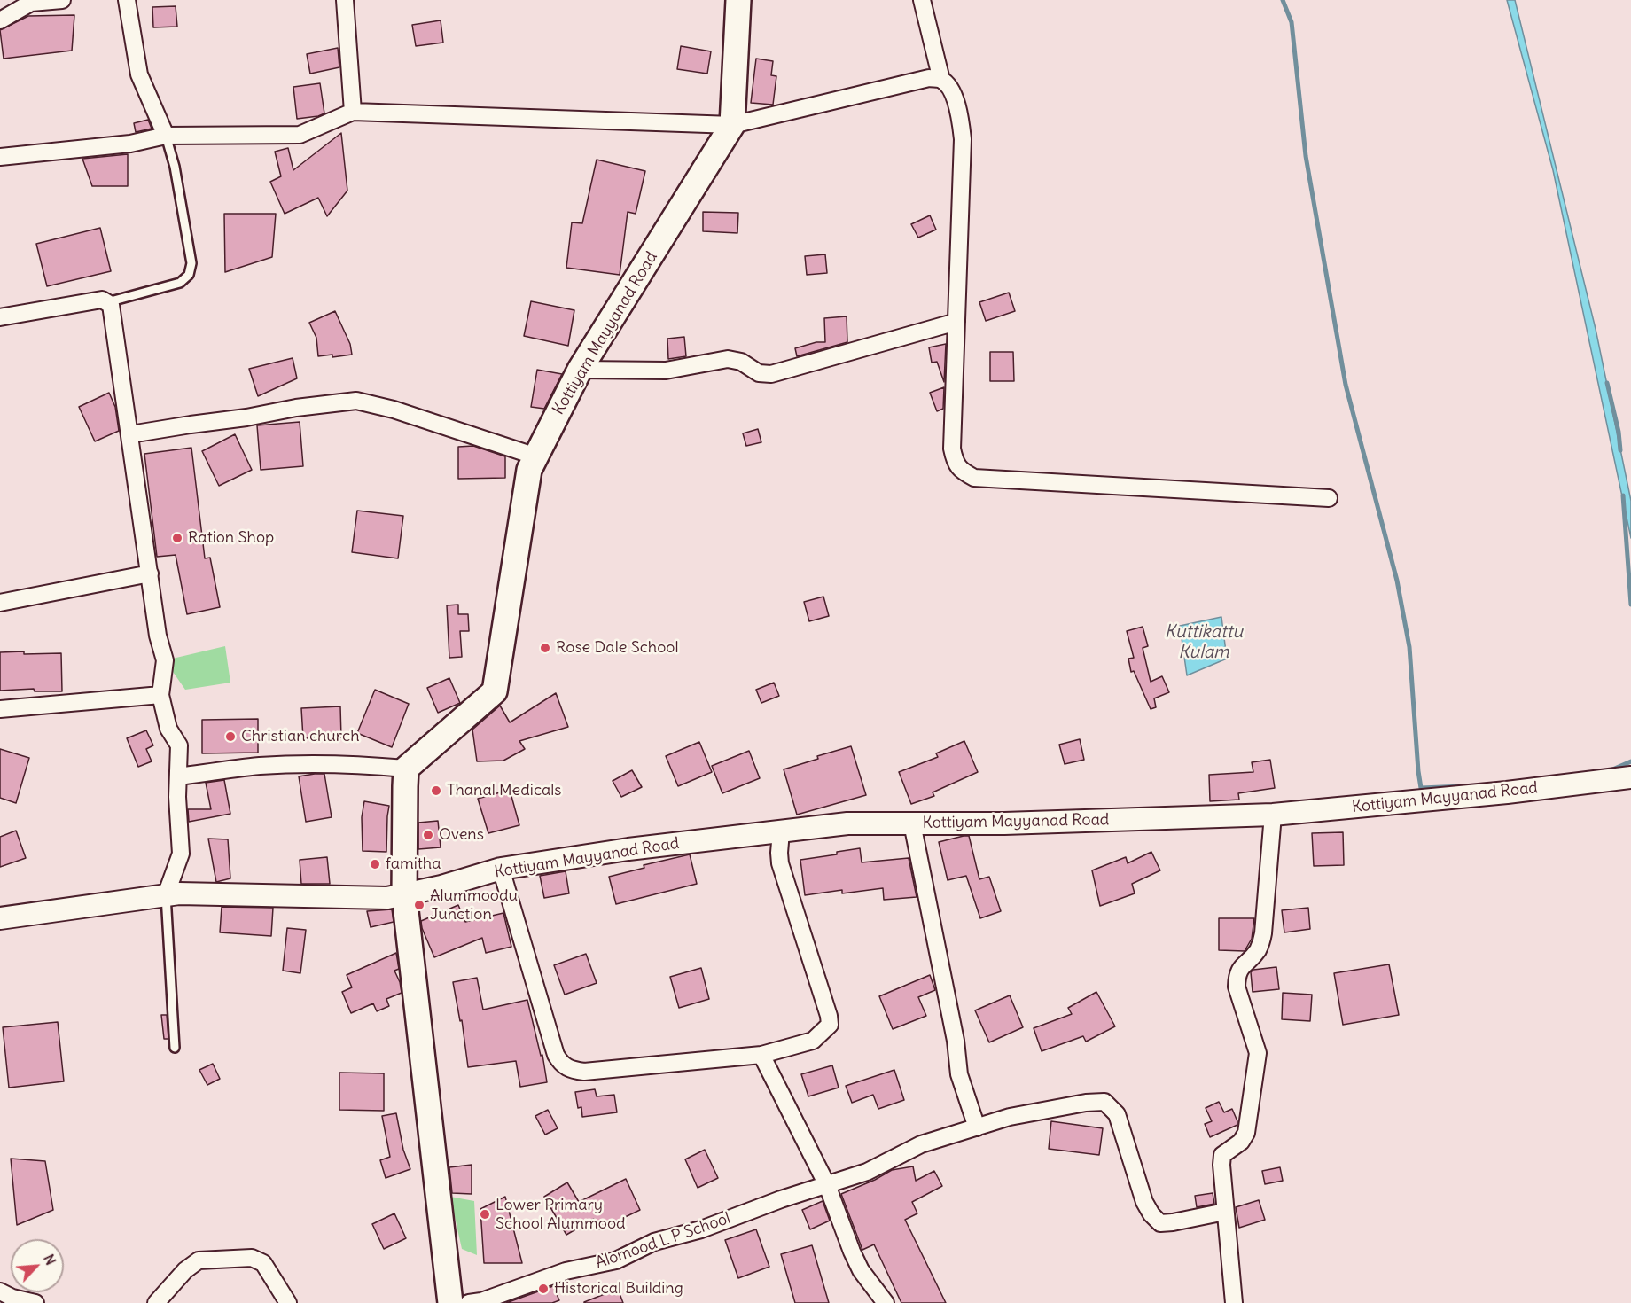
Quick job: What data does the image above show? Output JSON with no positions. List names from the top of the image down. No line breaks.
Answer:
{"streets":{"main road":["Kottiyam Mayyanad Road"],"street":["Alomood L P School"]},"water":["Kuttikattu Kulam"],"places":["Ration Shop","Rose Dale School","Christian church","Thanal Medicals","Ovens","famitha","Alummoodu Junction","Lower Primary School Alummood","Historical Building"],"north":"top right"}
